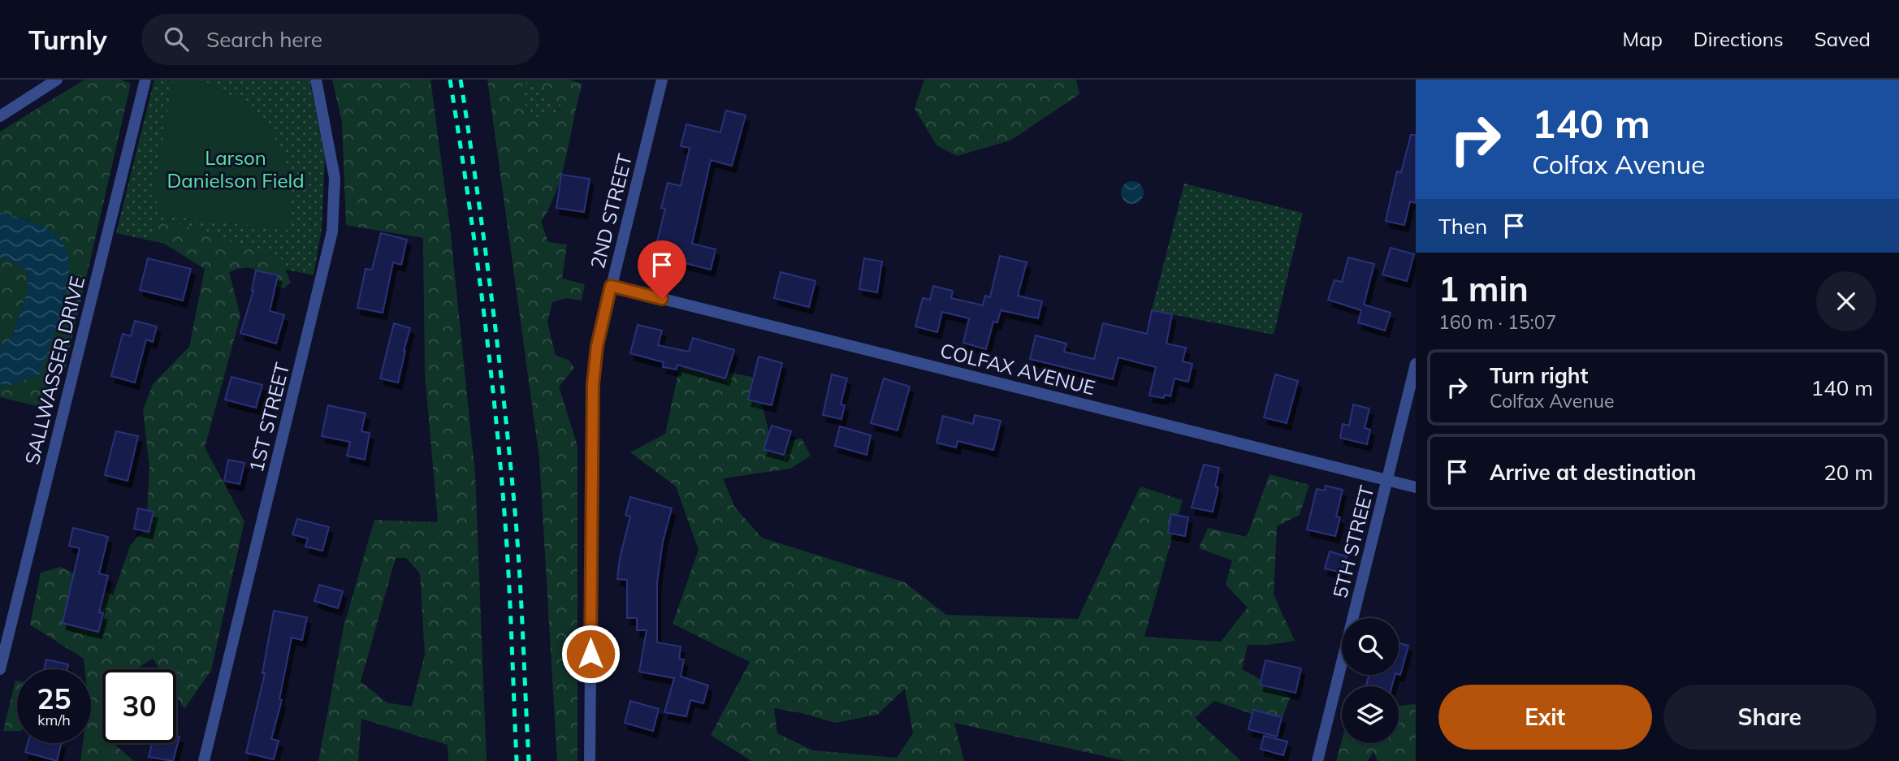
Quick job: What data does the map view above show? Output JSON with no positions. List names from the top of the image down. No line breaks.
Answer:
{"streets":{"street":["2ND STREET","COLFAX AVENUE","SALLWASSER DRIVE","1ST STREET","5TH STREET"]},"crossings":[["2ND STREET","COLFAX AVENUE"],["COLFAX AVENUE","5TH STREET"]],"parks":["Larson Danielson Field"],"page":{"header":"Turnly","search":"Search here","nav":["Map","Directions","Saved"],"turn":["140 m","Colfax Avenue"],"then":"Then","heading":["1 min","160 m · 15:07"],"list":[{"name":"Turn right","note":"Colfax Avenue","value":"140 m"},{"name":"Arrive at destination","value":"20 m"}],"speed":"25 km/h","limit":"30","buttons":["Exit","Share"]}}
